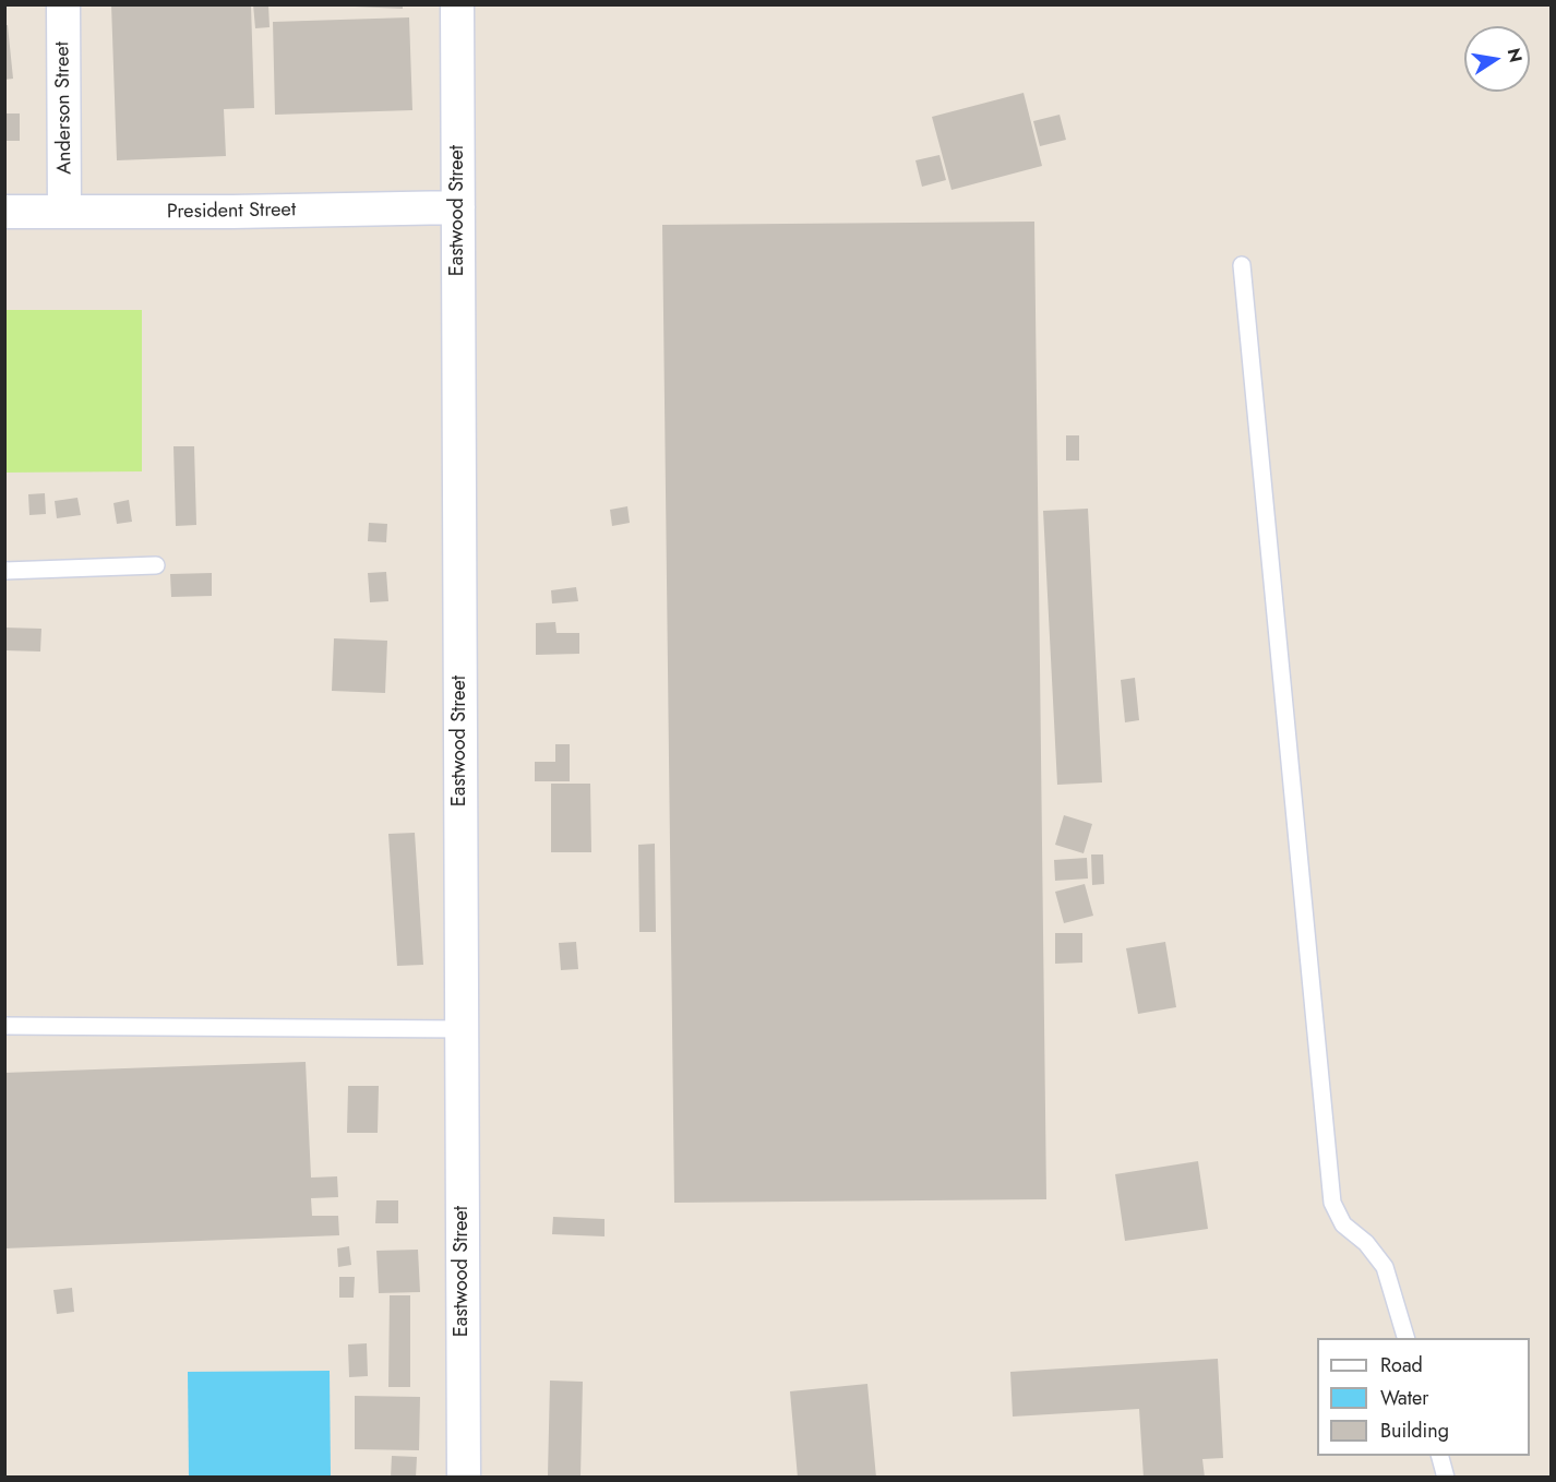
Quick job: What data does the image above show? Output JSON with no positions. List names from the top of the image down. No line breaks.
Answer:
{"streets":{"street":["Anderson Street","Eastwood Street","President Street"]},"crossings":[["Anderson Street","President Street"],["Eastwood Street","President Street"]],"legend":["Road","Water","Building"],"north":"right"}
